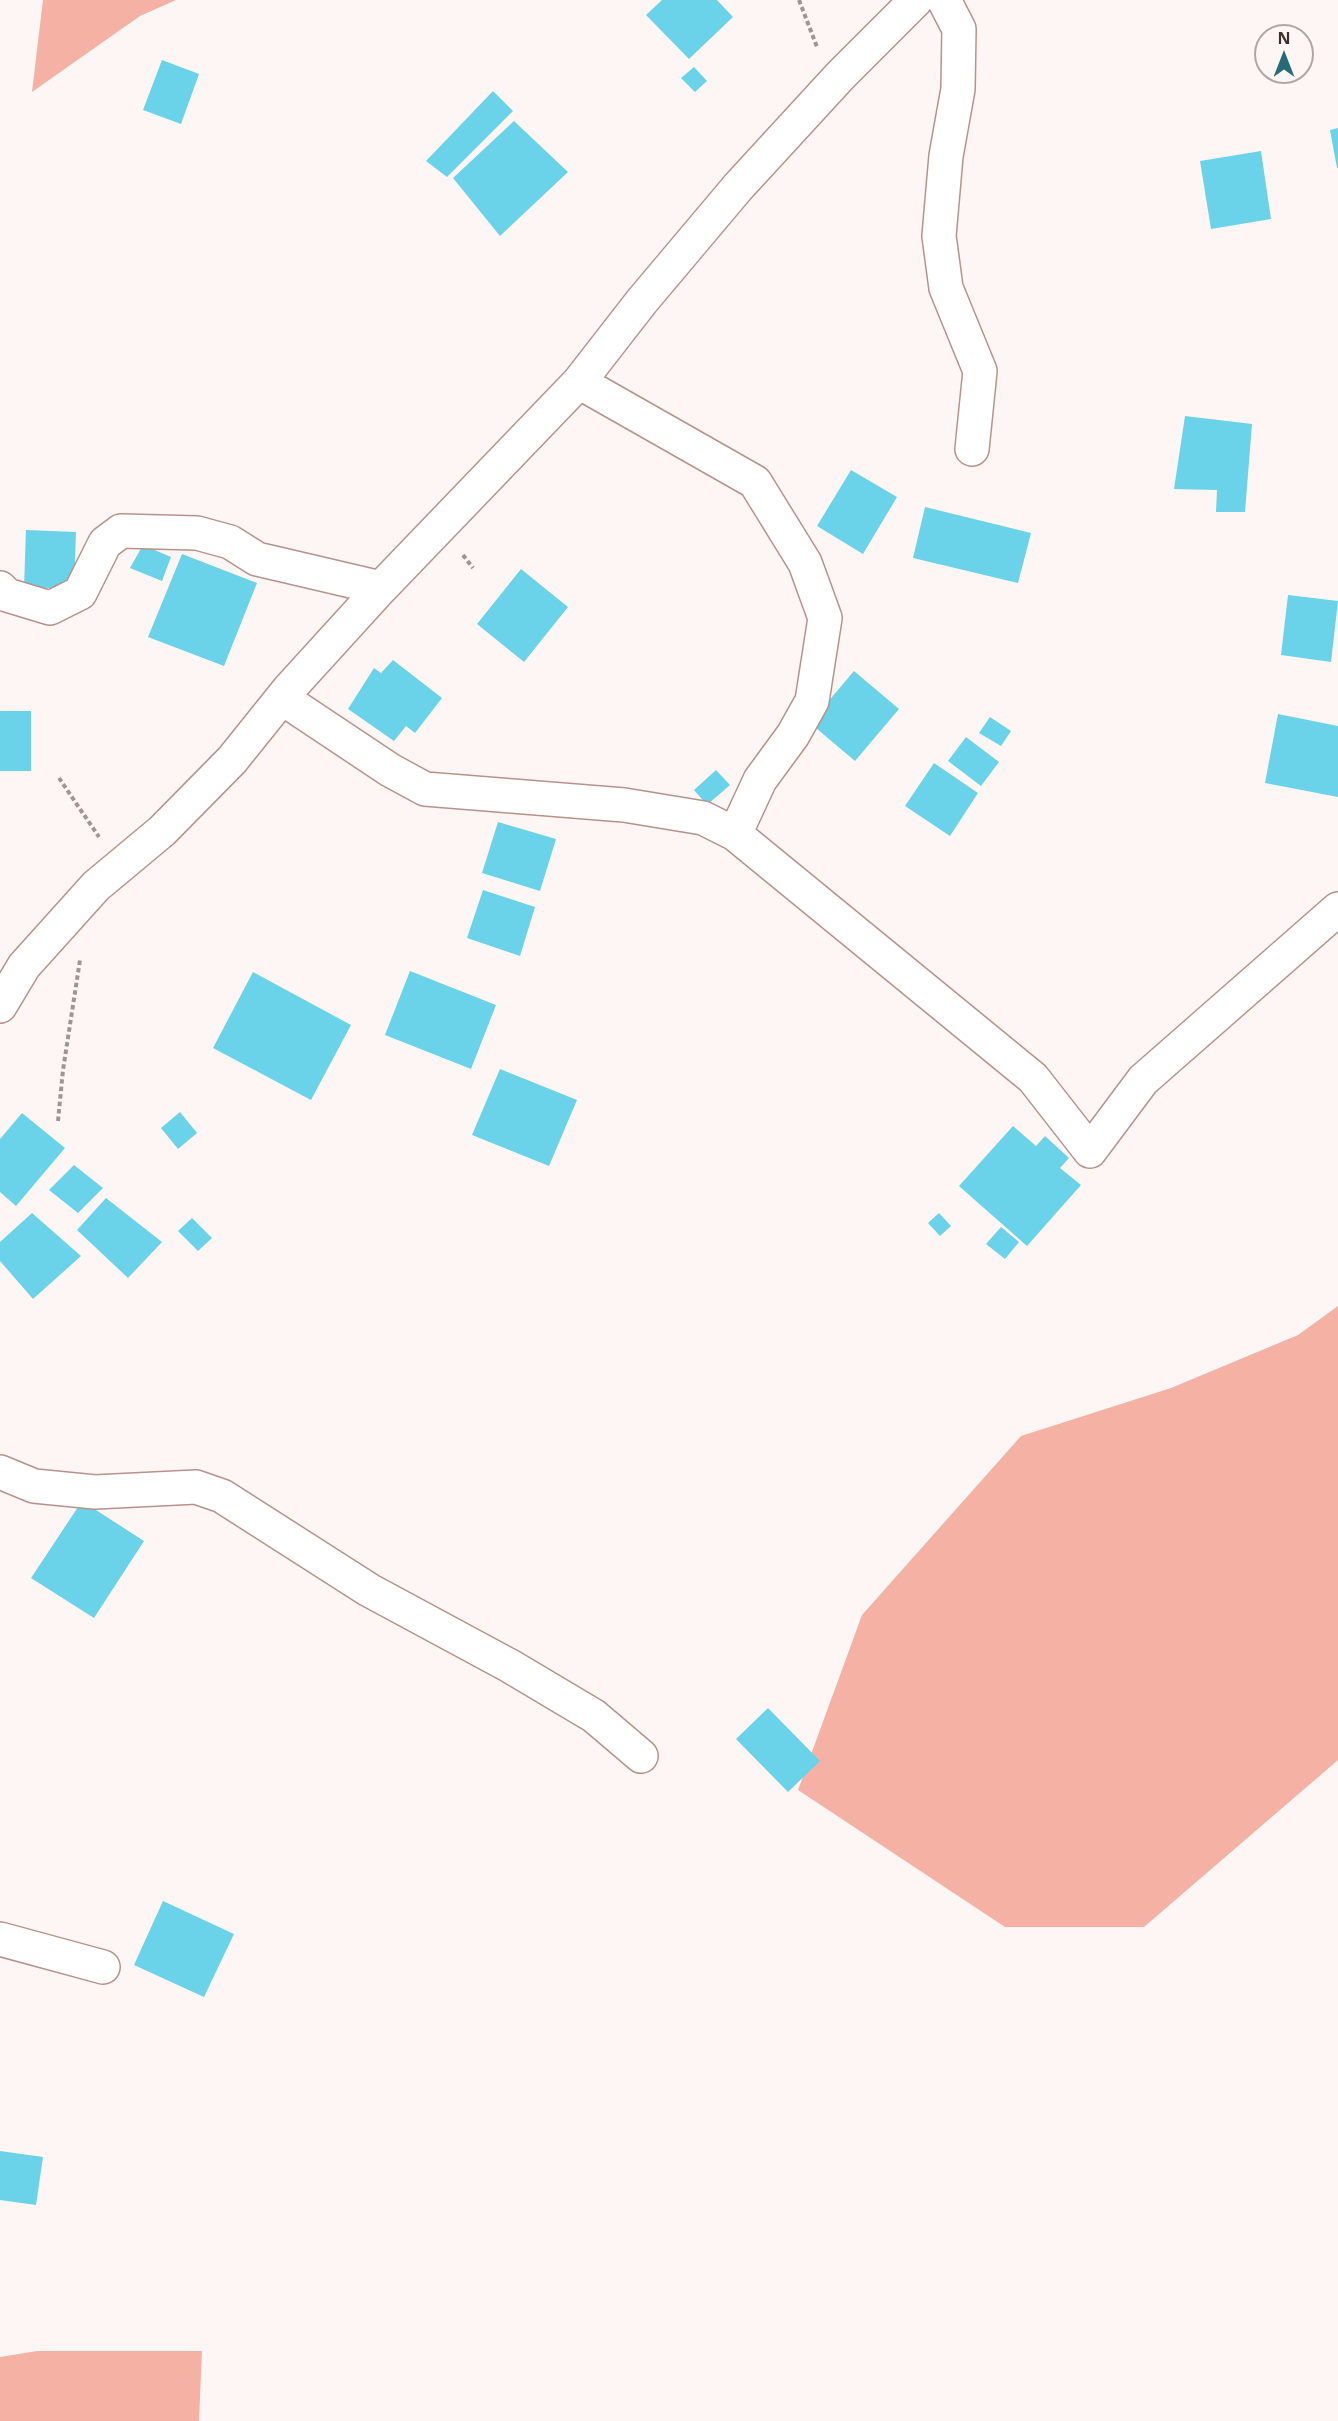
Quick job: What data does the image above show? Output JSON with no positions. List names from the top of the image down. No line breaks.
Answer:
{"north":"top"}
